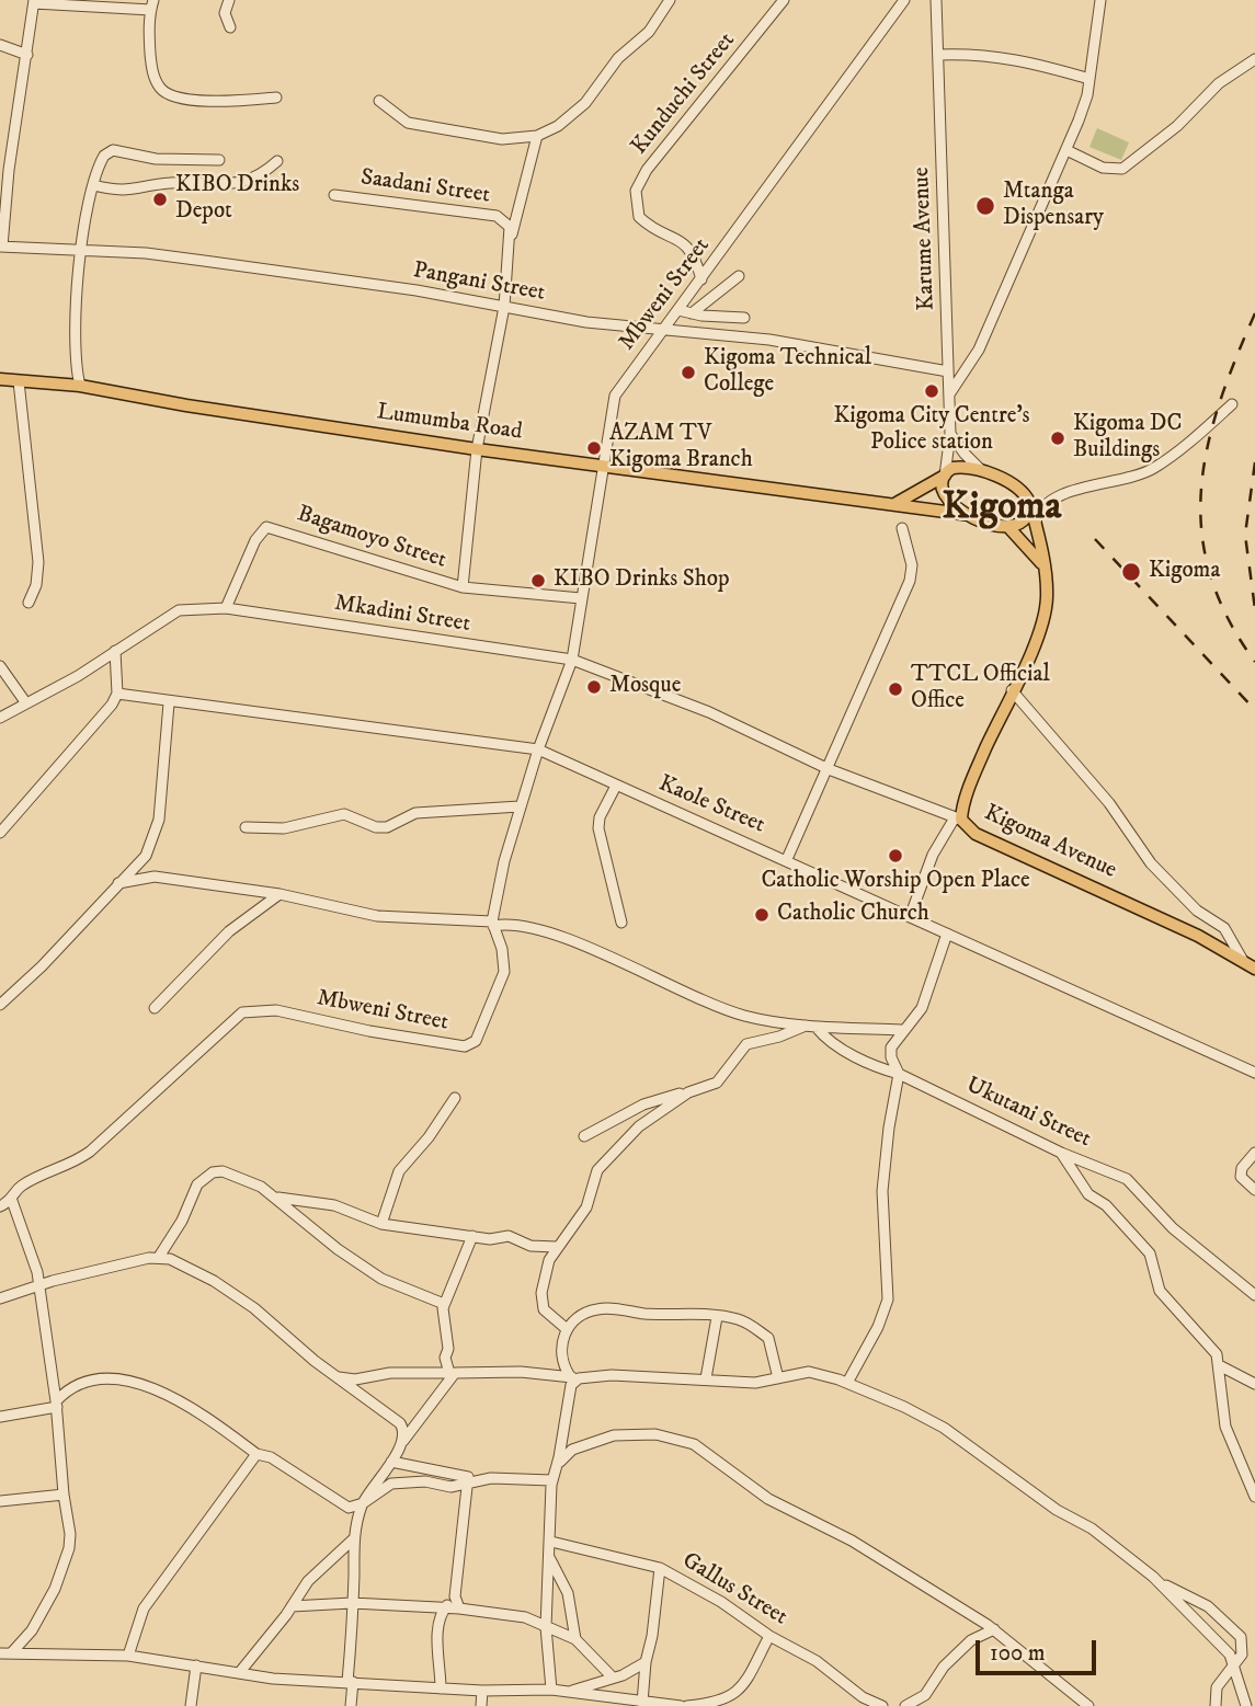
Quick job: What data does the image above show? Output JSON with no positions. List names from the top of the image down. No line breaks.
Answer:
{"streets":{"main road":["Lumumba Road","Kigoma Avenue"],"street":["Kunduchi Street","Saadani Street","Karume Avenue","Pangani Street","Mbweni Street","Bagamoyo Street","Mkadini Street","Kaole Street","Ukutani Street","Gallus Street"]},"crossings":[["Kunduchi Street","Mbweni Street"],["Karume Avenue","Pangani Street"],["Pangani Street","Mbweni Street"],["Mbweni Street","Lumumba Road"],["Mbweni Street","Bagamoyo Street"],["Mbweni Street","Mkadini Street"],["Mbweni Street","Kaole Street"],["Bagamoyo Street","Mkadini Street"]],"districts":["Kigoma"],"places":["KIBO Drinks Depot","Mtanga Dispensary","Kigoma Technical College","Kigoma City Centre's Police station","Kigoma DC Buildings","AZAM TV Kigoma Branch","Kigoma","KIBO Drinks Shop","Mosque","TTCL Official Office","Catholic Worship Open Place","Catholic Church"],"scale_bar":"100 m"}
